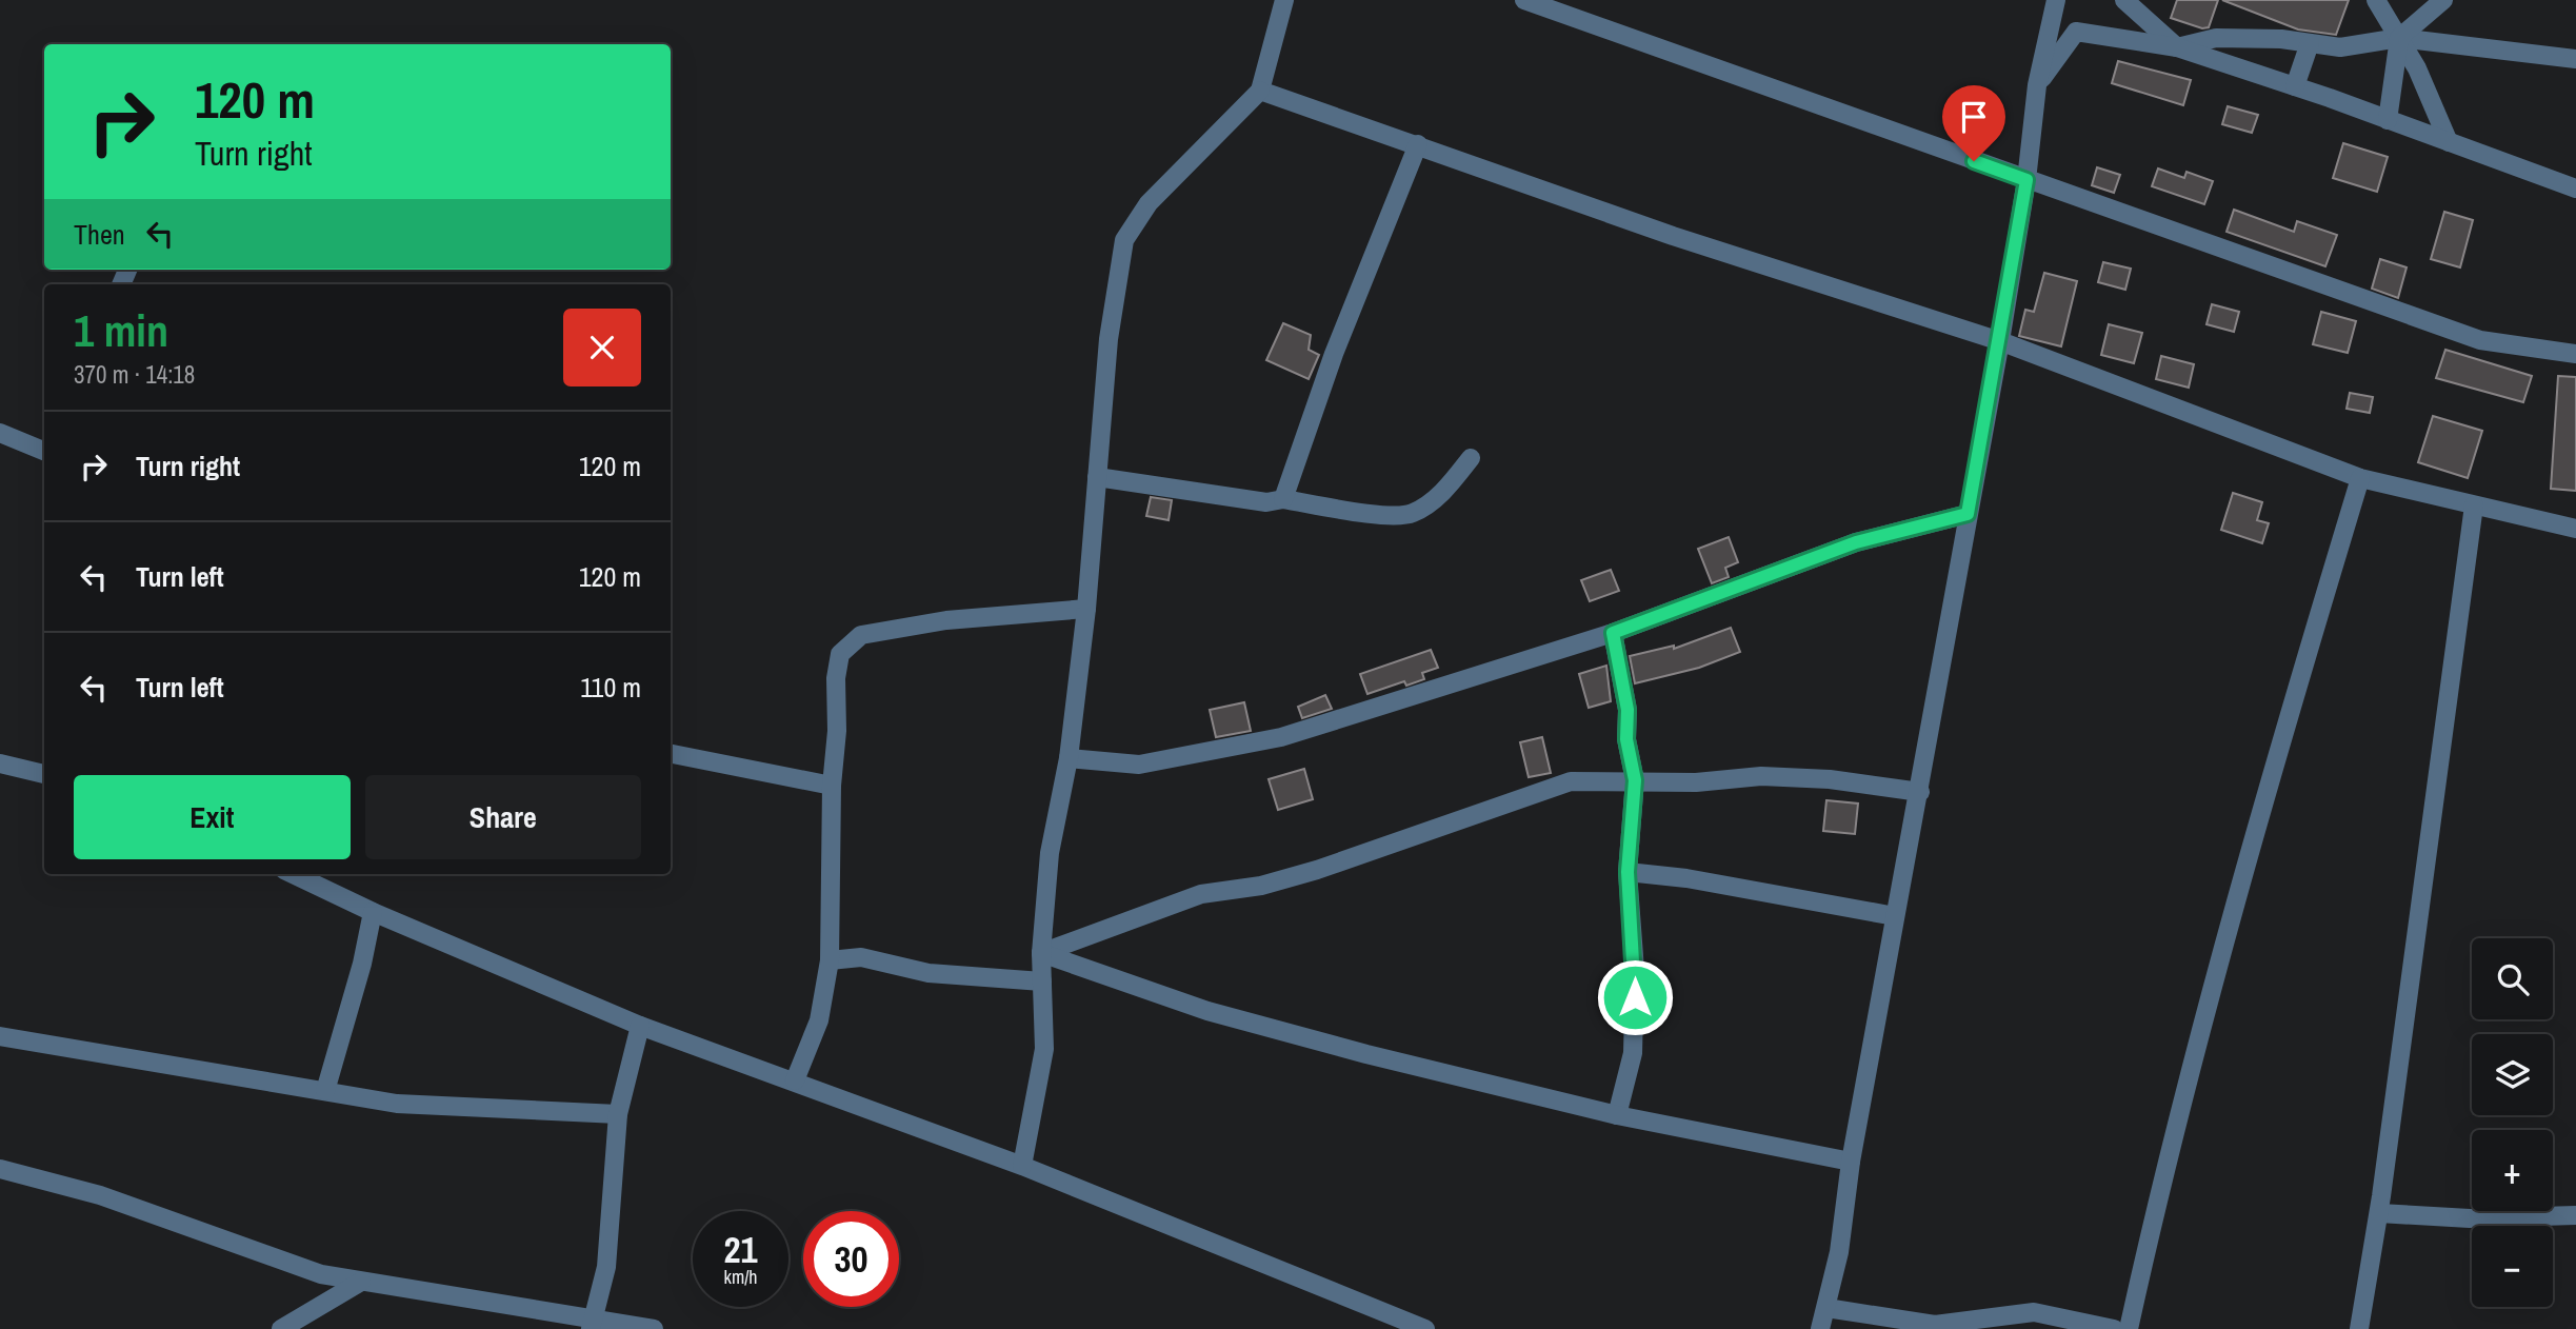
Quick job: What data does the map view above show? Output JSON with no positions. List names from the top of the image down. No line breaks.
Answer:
{"page":{"turn":["120 m","Turn right"],"then":"Then","heading":["1 min","370 m · 14:18"],"list":[{"name":"Turn right","value":"120 m"},{"name":"Turn left","value":"120 m"},{"name":"Turn left","value":"110 m"}],"buttons":["Exit","Share"],"map_buttons":["+","−"],"speed":"21 km/h","limit":"30"}}
